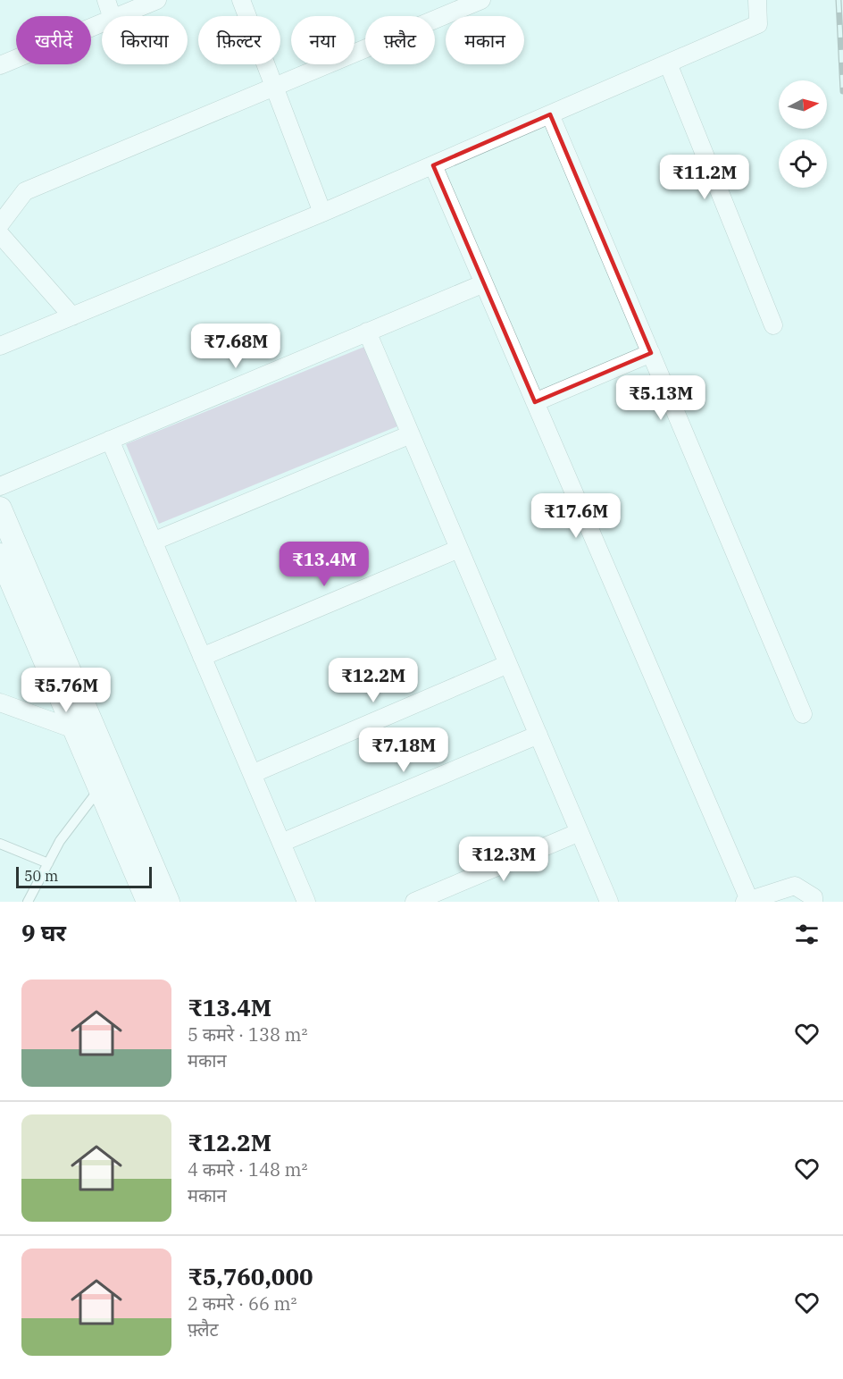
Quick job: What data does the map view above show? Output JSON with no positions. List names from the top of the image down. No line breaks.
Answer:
{"scale_bar":"50 m","north":"right","page":{"chip":["खरीदें","किराया","फ़िल्टर","नया","फ़्लैट","मकान"],"price":["₹11.2M","₹7.68M","₹5.13M","₹17.6M","₹13.4M","₹12.2M","₹5.76M","₹7.18M","₹12.3M"],"scale":"50 m","heading":"9 घर","list":[{"name":"₹13.4M","note":"5 कमरे · 138 m² · मकान"},{"name":"₹12.2M","note":"4 कमरे · 148 m² · मकान"},{"name":"₹5,760,000","note":"2 कमरे · 66 m² · फ़्लैट"}]}}
